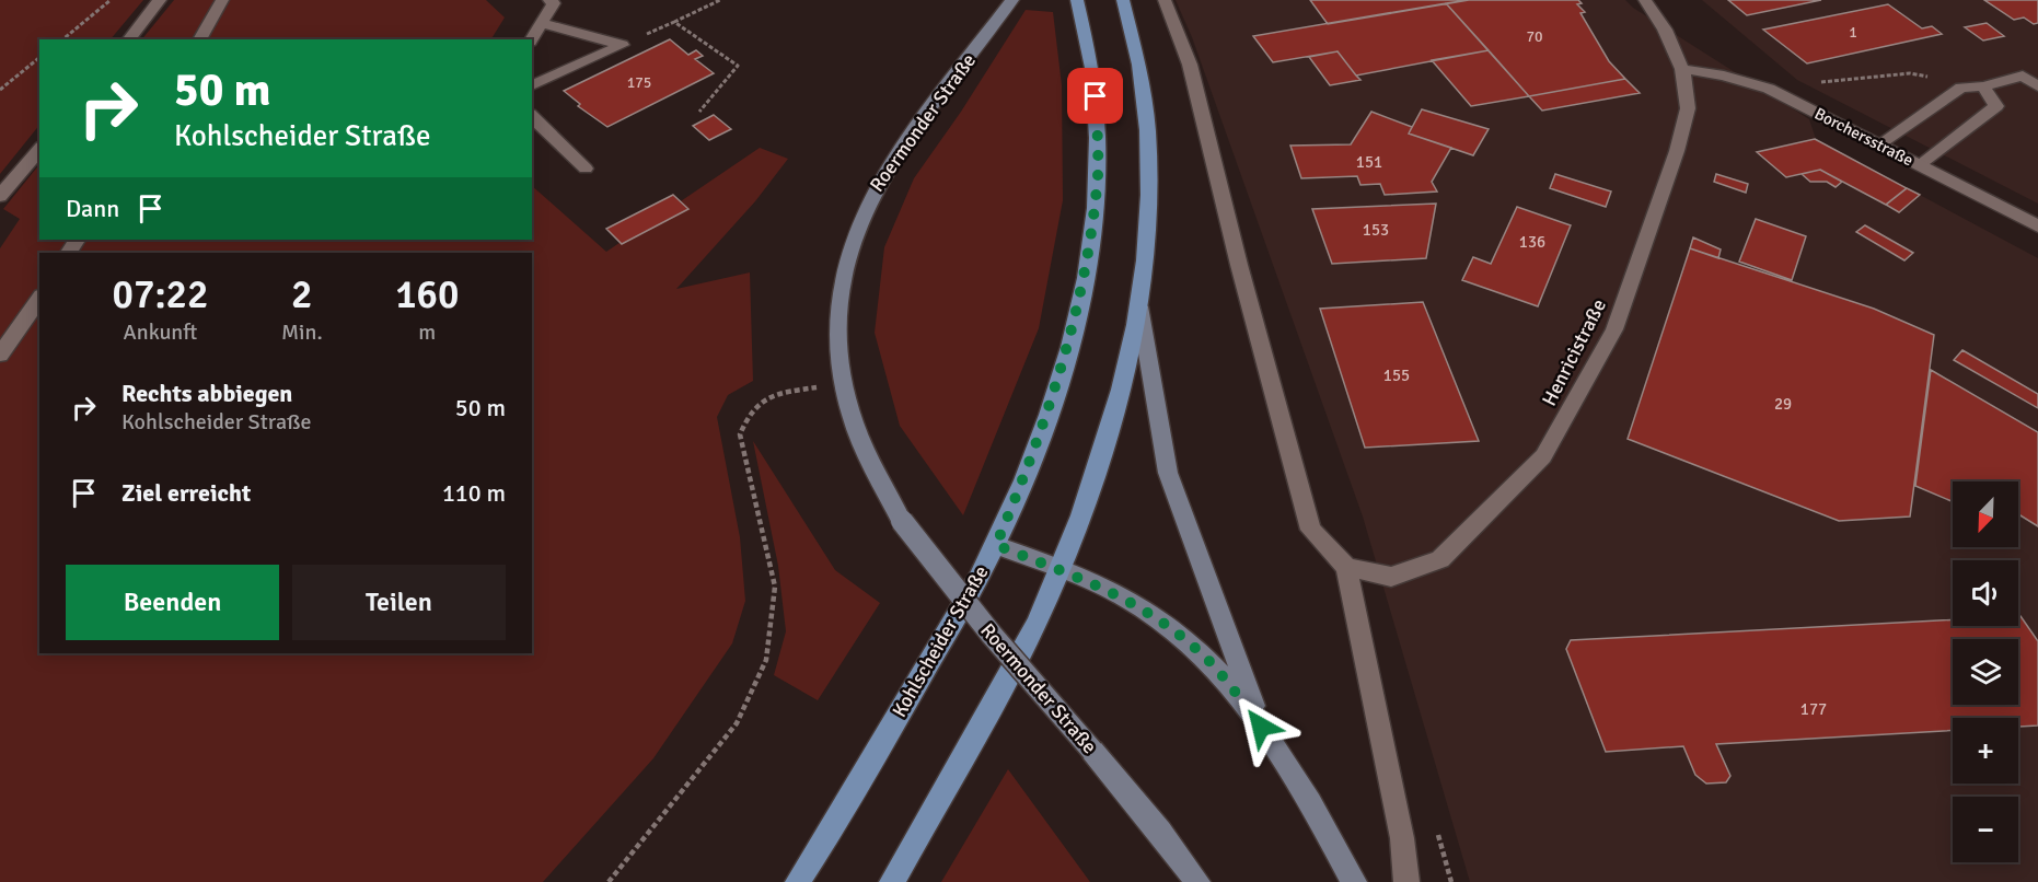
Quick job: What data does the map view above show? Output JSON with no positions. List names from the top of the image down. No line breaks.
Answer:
{"streets":{"main road":["Roermonder Straße","Kohlscheider Straße"],"street":["Borchersstraße","Henricistraße"]},"crossings":[["Borchersstraße","Henricistraße"]],"house_numbers":["1","70","175","151","153","136","155","29","177"],"north":"bottom left","page":{"turn":["50 m","Kohlscheider Straße"],"then":"Dann","eta":["07:22","Ankunft","2","Min.","160","m"],"list":[{"name":"Rechts abbiegen","note":"Kohlscheider Straße","value":"50 m"},{"name":"Ziel erreicht","value":"110 m"}],"map_buttons":["+","−"],"buttons":["Beenden","Teilen"]}}
